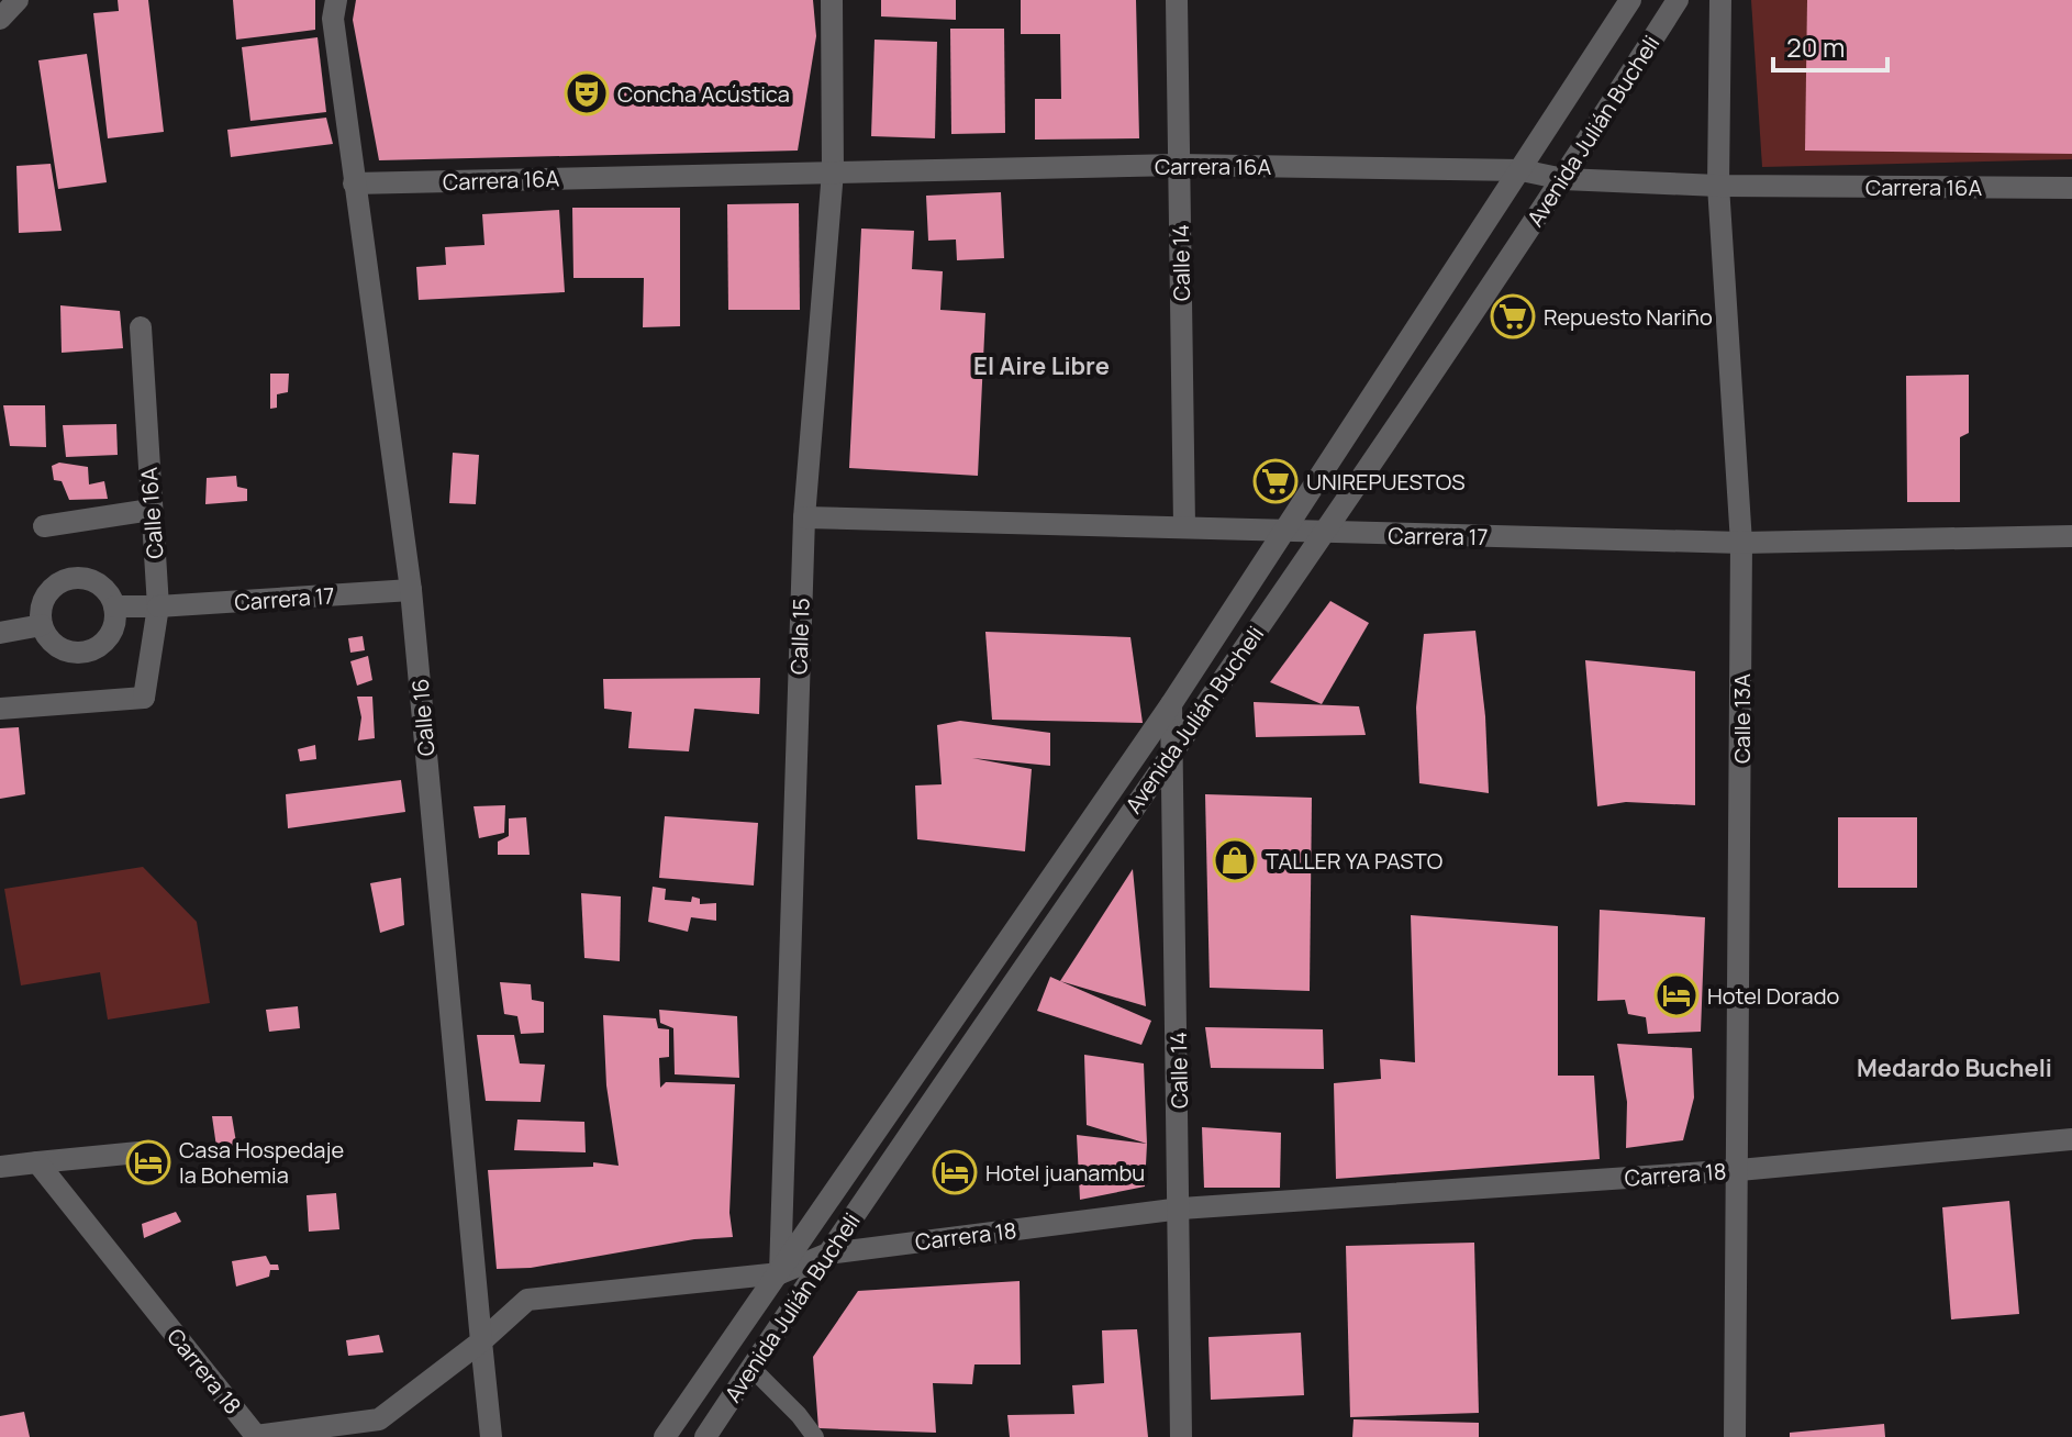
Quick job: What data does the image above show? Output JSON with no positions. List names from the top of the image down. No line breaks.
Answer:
{"streets":{"street":["Avenida Julián Bucheli","Carrera 16A","Calle 14","Calle 16A","Carrera 17","Calle 15","Calle 16","Calle 13A","Carrera 18"]},"crossings":[["Avenida Julián Bucheli","Carrera 16A"],["Avenida Julián Bucheli","Calle 14"],["Avenida Julián Bucheli","Carrera 17"],["Avenida Julián Bucheli","Calle 15"],["Avenida Julián Bucheli","Carrera 18"],["Carrera 16A","Calle 14"],["Carrera 16A","Calle 15"],["Carrera 16A","Calle 16"],["Carrera 16A","Calle 13A"],["Calle 14","Carrera 17"],["Calle 14","Carrera 18"],["Calle 16A","Carrera 17"],["Carrera 17","Calle 15"],["Carrera 17","Calle 16"],["Carrera 17","Calle 13A"],["Calle 15","Carrera 18"],["Calle 16","Carrera 18"],["Calle 13A","Carrera 18"]],"districts":["El Aire Libre","Medardo Bucheli"],"places":{"theatre":["Concha Acústica"],"supermarket":["Repuesto Nariño","UNIREPUESTOS"],"shop":["TALLER YA PASTO"],"hotel":["Hotel Dorado","Casa Hospedaje la Bohemia","Hotel juanambu"]},"scale_bar":"20 m"}
